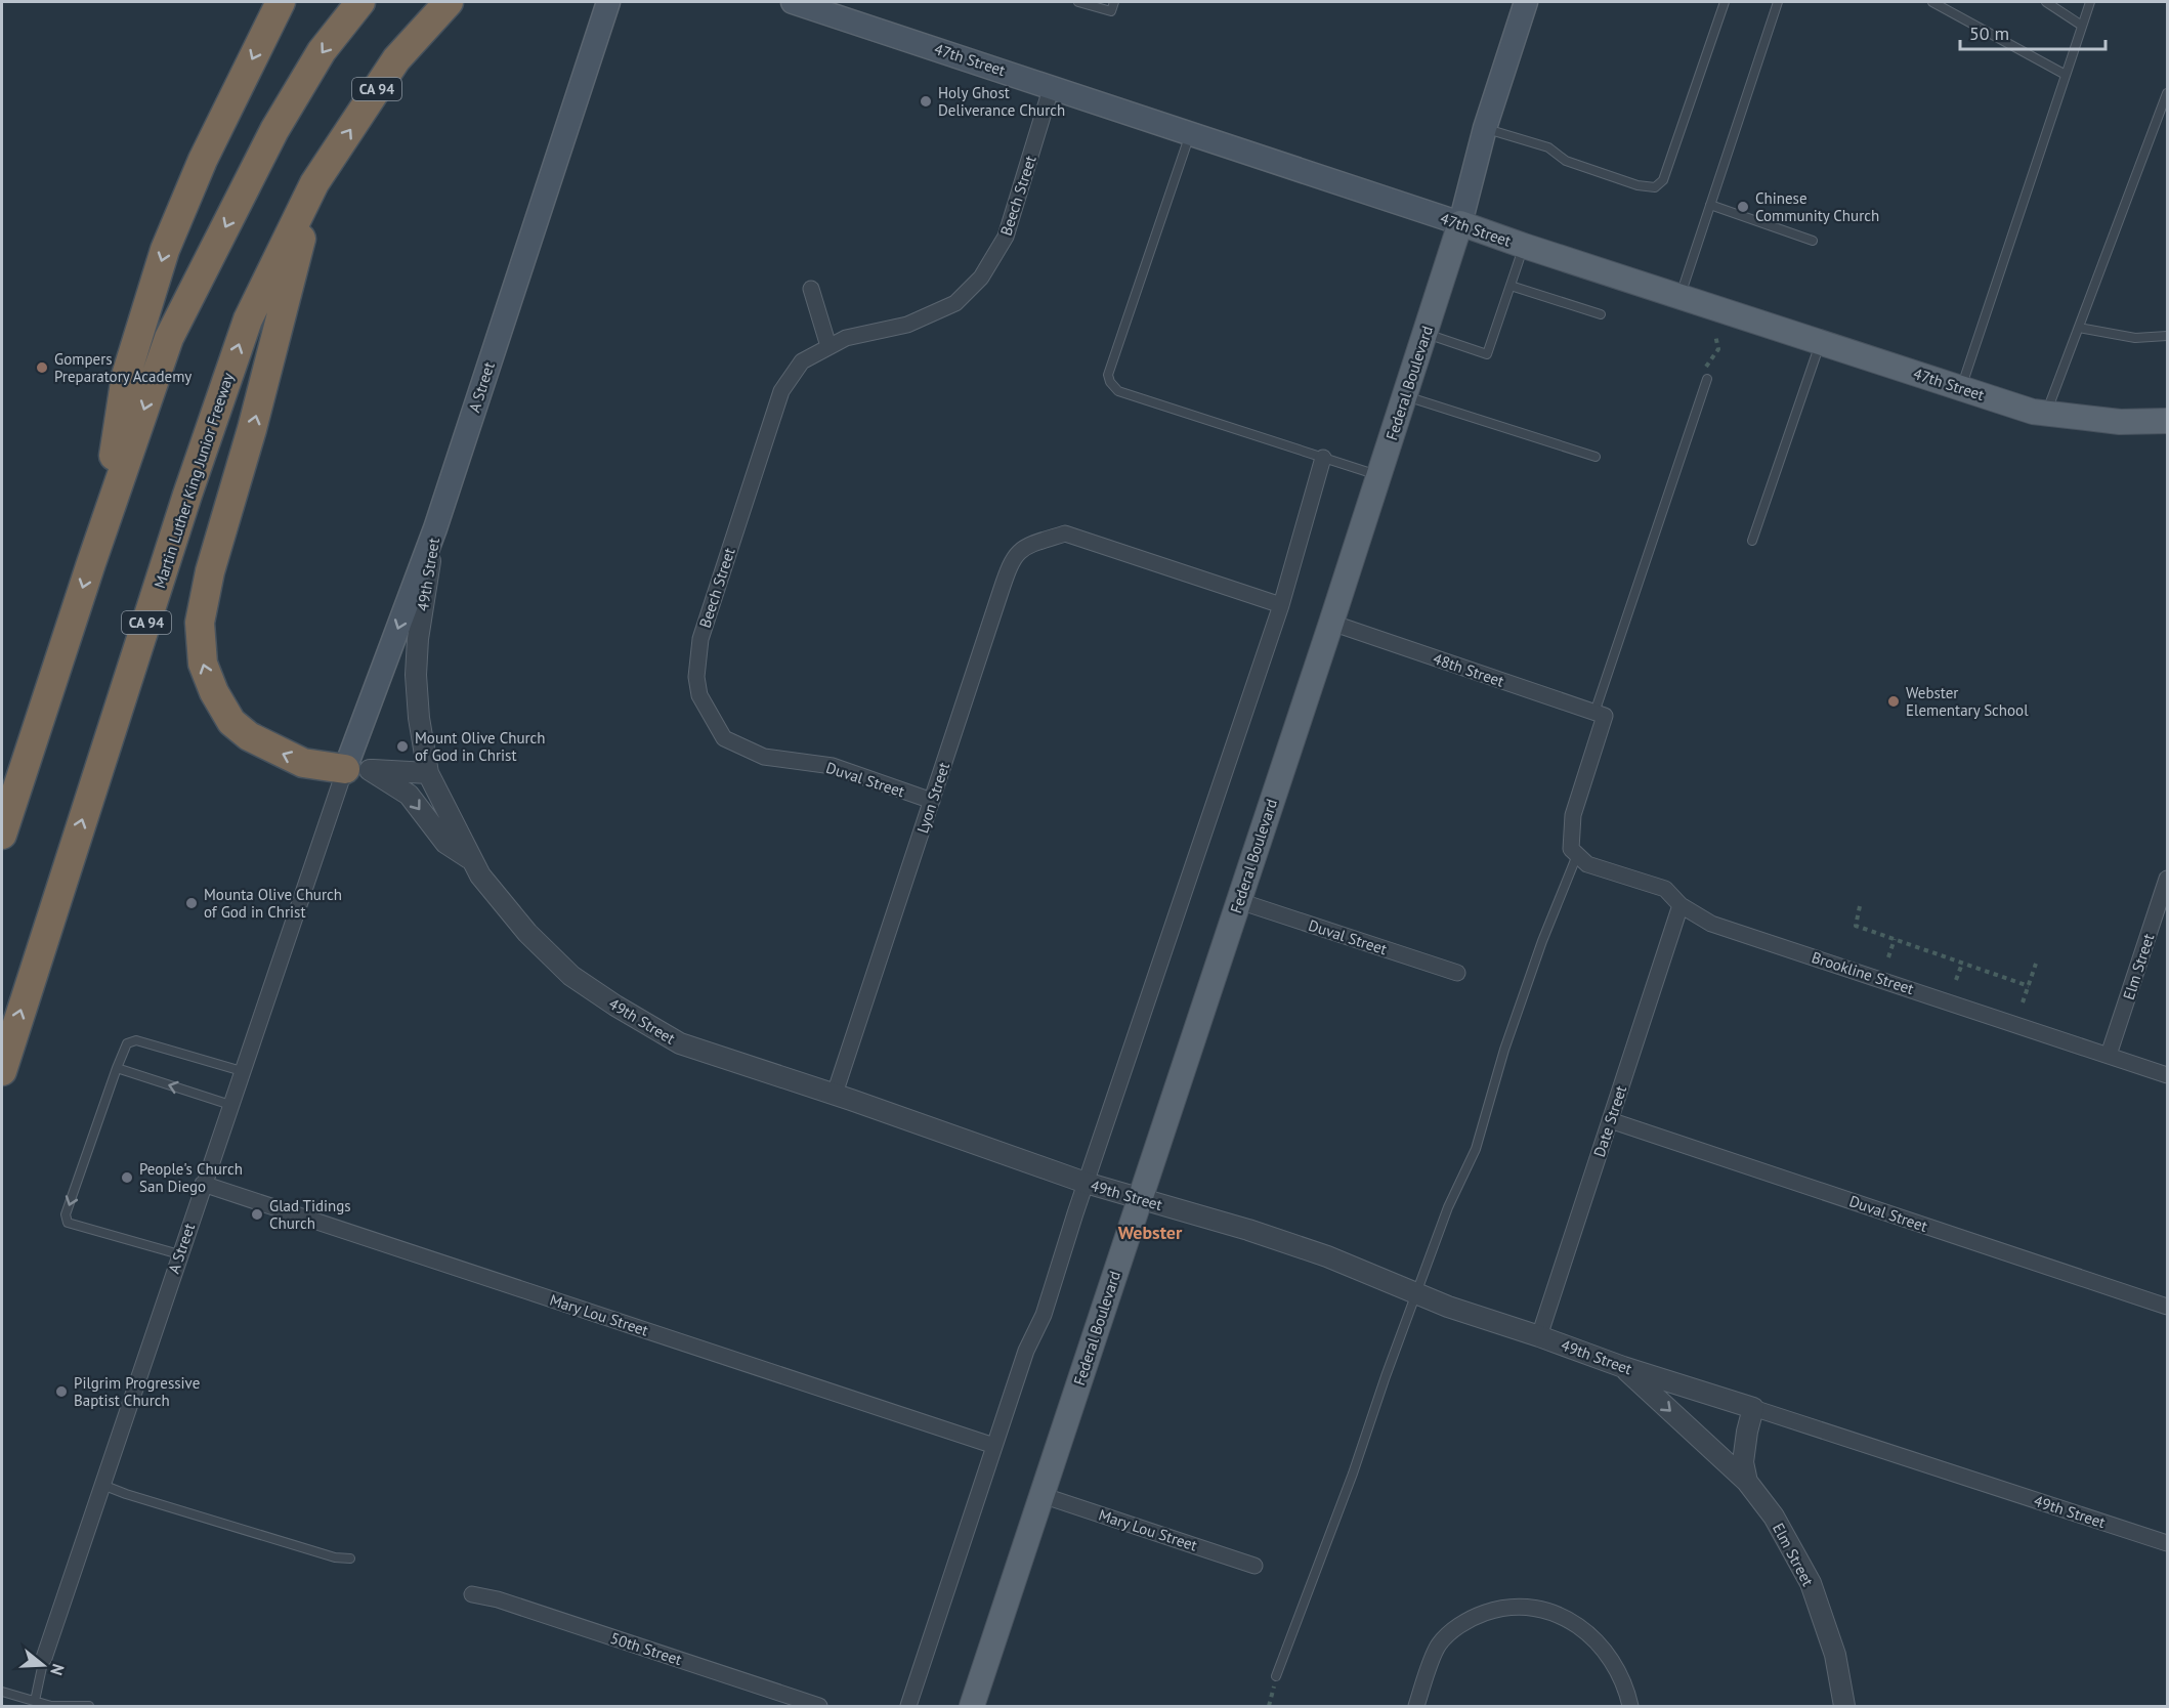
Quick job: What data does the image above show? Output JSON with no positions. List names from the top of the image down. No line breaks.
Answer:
{"streets":{"highway":["CA 94","Martin Luther King Junior Freeway"],"main road":["47th Street","Federal Boulevard","A Street"],"street":["Beech Street","49th Street","48th Street","Duval Street","Lyon Street","Elm Street","Brookline Street","Date Street","Mary Lou Street","50th Street"]},"crossings":[["47th Street","Beech Street"],["47th Street","Federal Boulevard"],["Beech Street","Duval Street"],["Federal Boulevard","49th Street"],["Federal Boulevard","48th Street"],["Federal Boulevard","Duval Street"],["Federal Boulevard","Mary Lou Street"],["A Street","49th Street"],["A Street","Mary Lou Street"],["49th Street","Lyon Street"],["49th Street","Elm Street"],["49th Street","Date Street"],["Duval Street","Lyon Street"],["Duval Street","Date Street"],["Elm Street","Brookline Street"],["Brookline Street","Date Street"]],"districts":["Webster"],"places":["Holy Ghost Deliverance Church","Chinese Community Church","Gompers Preparatory Academy","Webster Elementary School","Mount Olive Church of God in Christ","Mounta Olive Church of God in Christ","People's Church San Diego","Glad Tidings Church","Pilgrim Progressive Baptist Church"],"scale_bar":"50 m","north":"right"}
